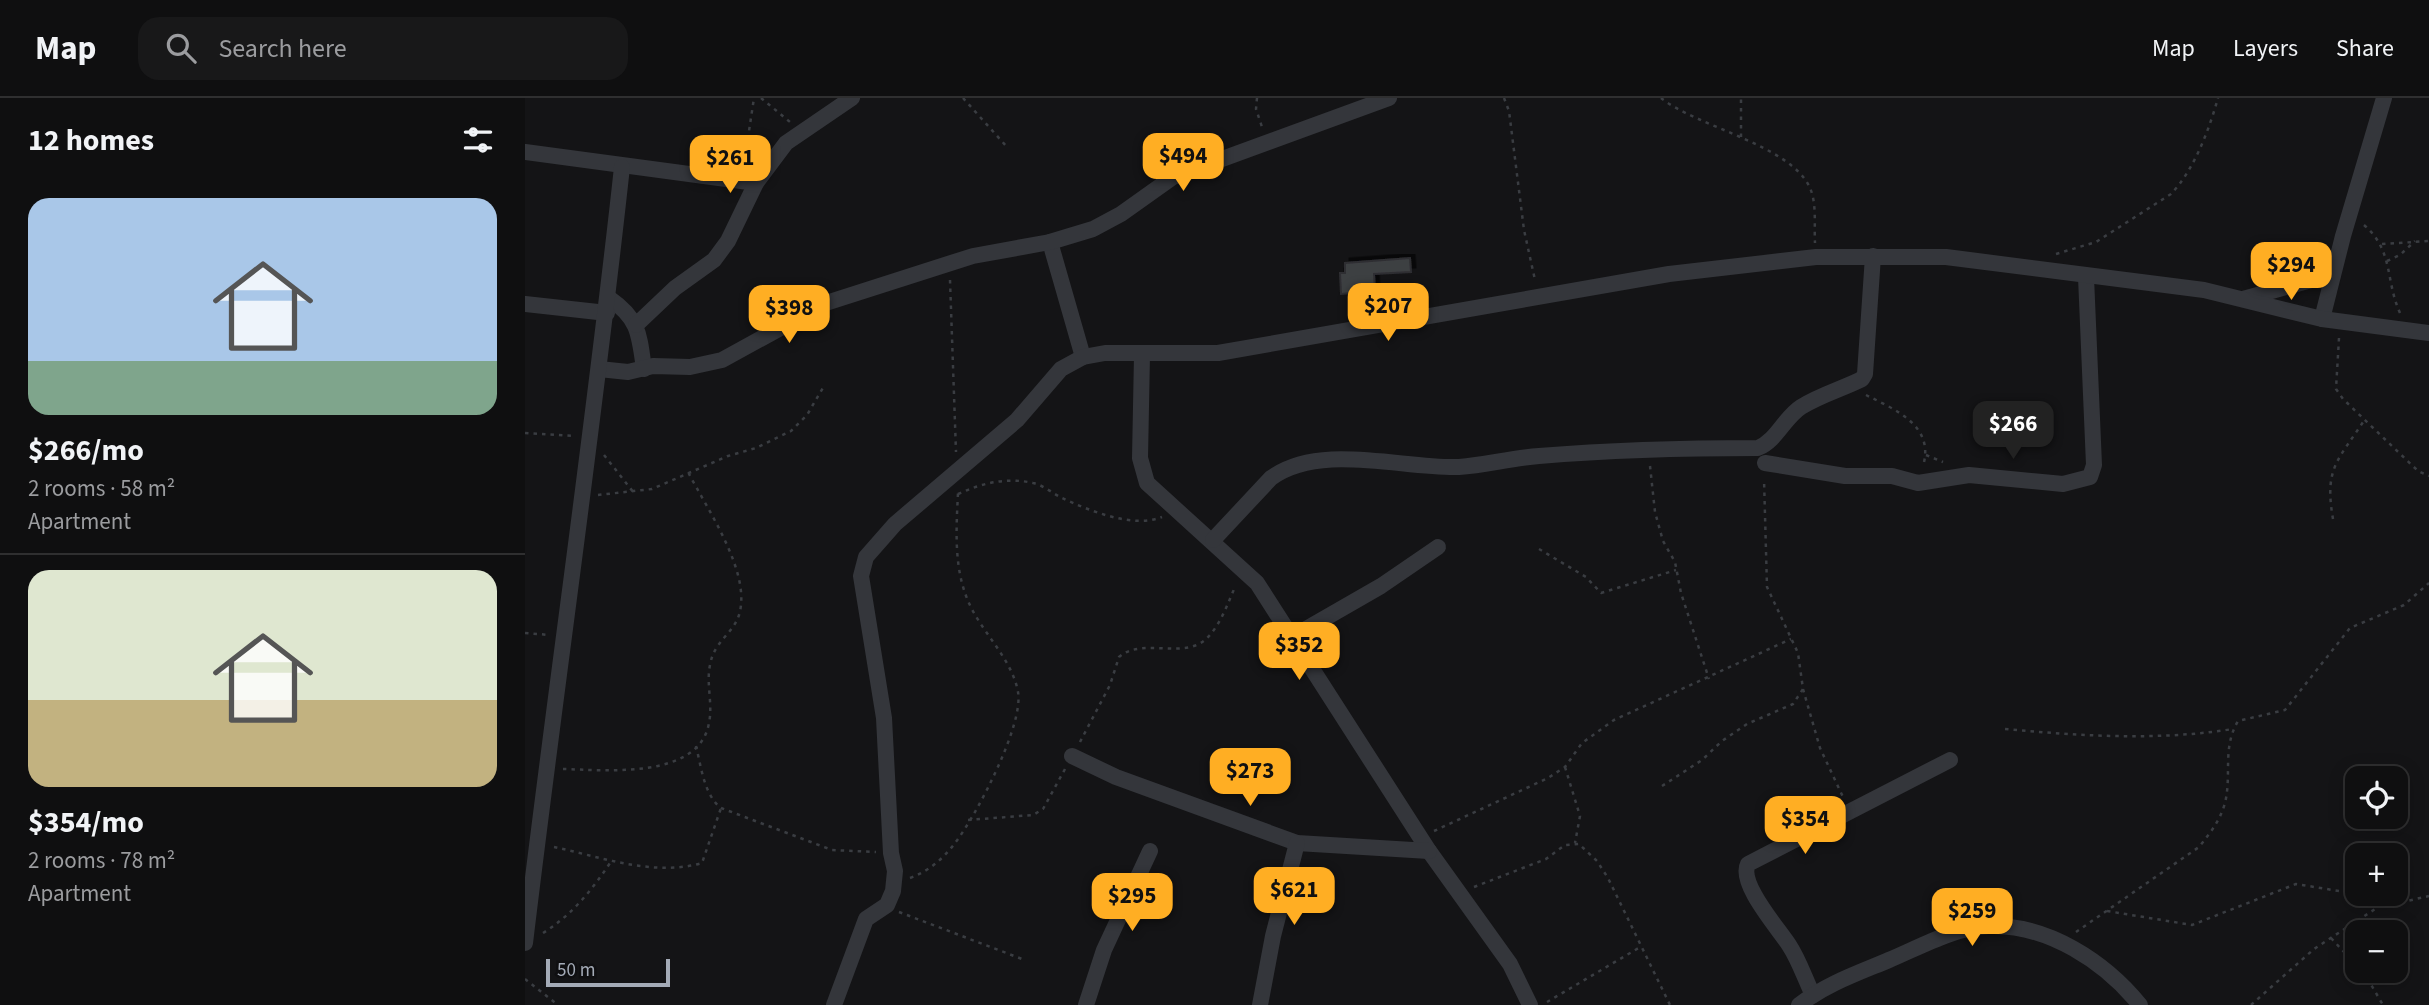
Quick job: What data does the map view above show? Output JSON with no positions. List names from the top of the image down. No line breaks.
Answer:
{"scale_bar":"50 m","page":{"header":"Map","search":"Search here","nav":["Map","Layers","Share"],"heading":"12 homes","price":["$494","$261","$294","$207","$398","$266","$352","$273","$354","$621","$295","$259"],"list":[{"name":"$266/mo","note":"2 rooms · 58 m² · Apartment"},{"name":"$354/mo","note":"2 rooms · 78 m² · Apartment"}],"map_buttons":["+","−"],"scale":"50 m"}}
